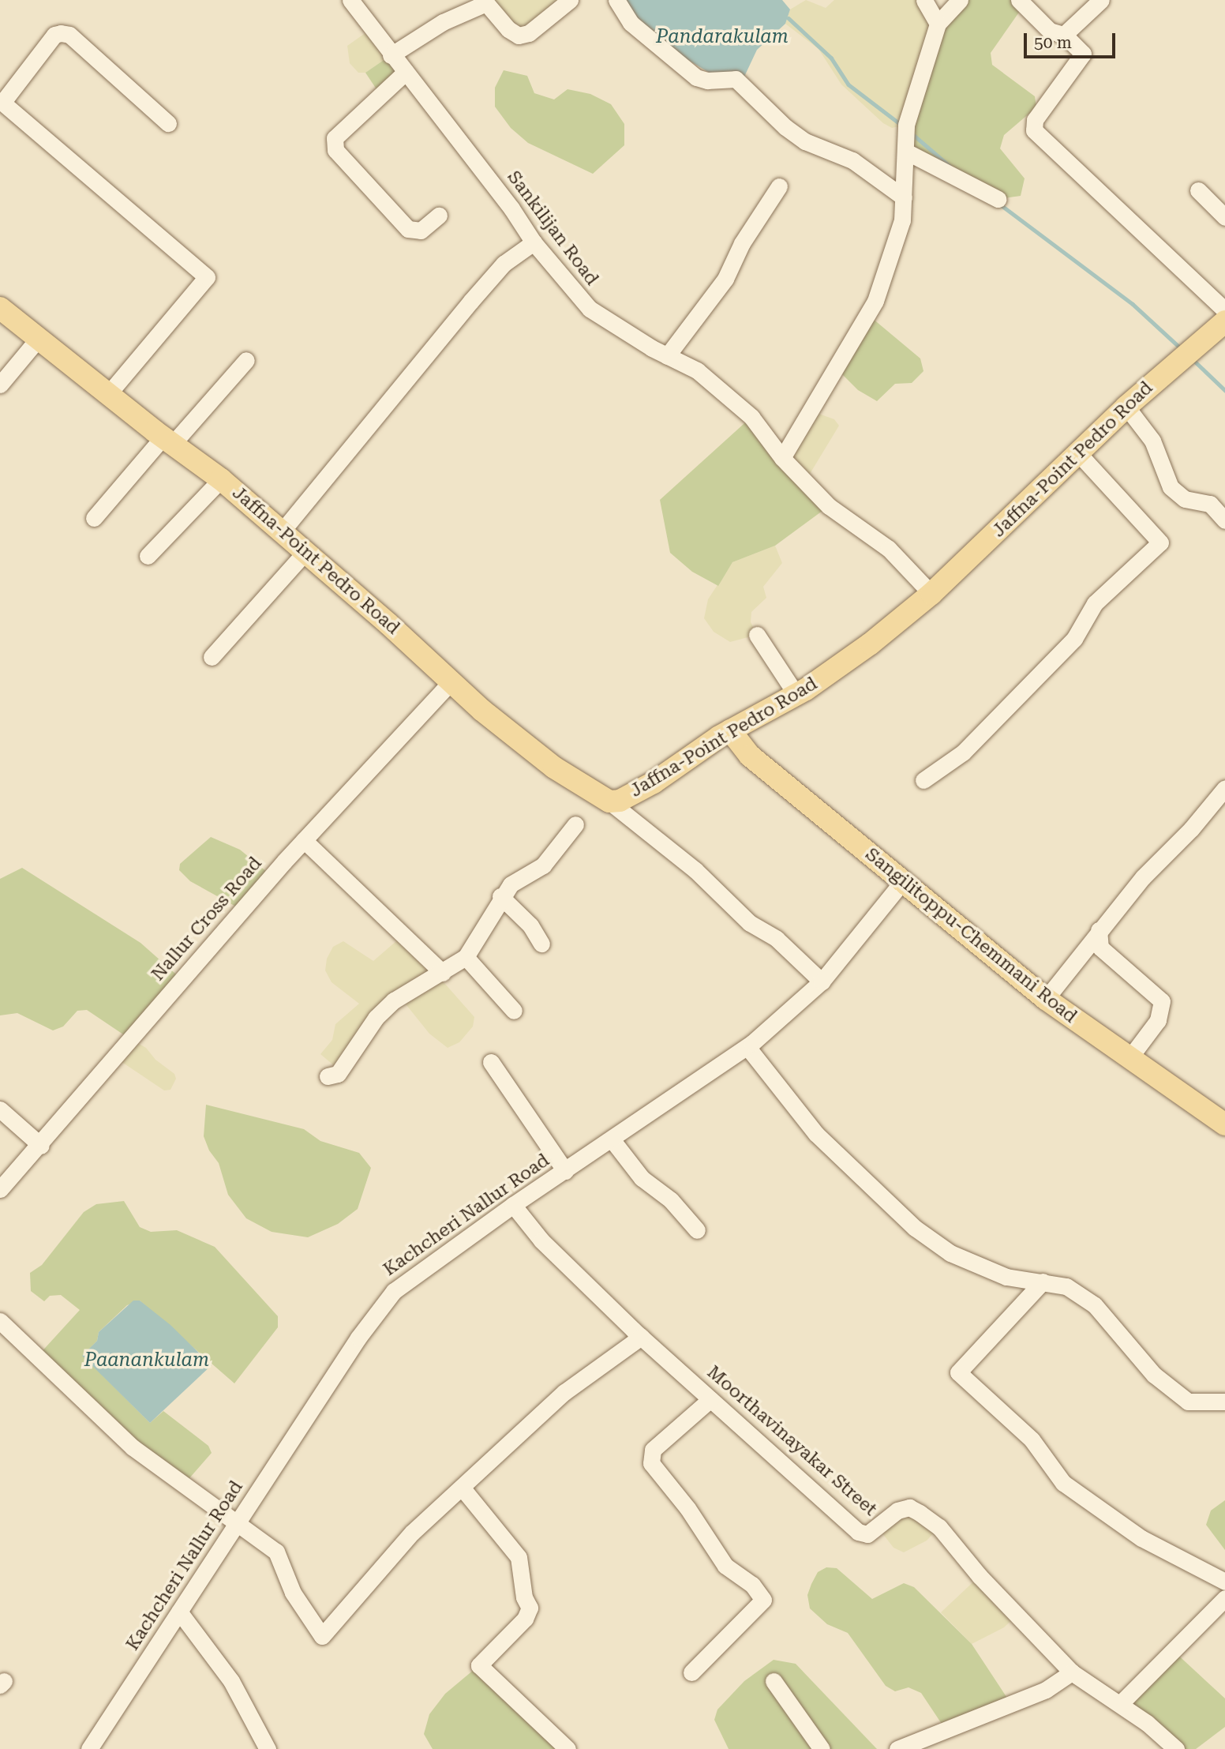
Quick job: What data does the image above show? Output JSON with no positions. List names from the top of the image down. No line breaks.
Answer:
{"streets":{"main road":["Jaffna-Point Pedro Road","Sangilitoppu-Chemmani Road"],"street":["Sankilijan Road","Nallur Cross Road","Kachcheri Nallur Road","Moorthavinayakar Street"]},"crossings":[["Sankilijan Road","Jaffna-Point Pedro Road"],["Jaffna-Point Pedro Road","Nallur Cross Road"],["Jaffna-Point Pedro Road","Sangilitoppu-Chemmani Road"],["Sangilitoppu-Chemmani Road","Kachcheri Nallur Road"],["Kachcheri Nallur Road","Moorthavinayakar Street"]],"water":["Pandarakulam","Paanankulam"],"scale_bar":"50 m"}
